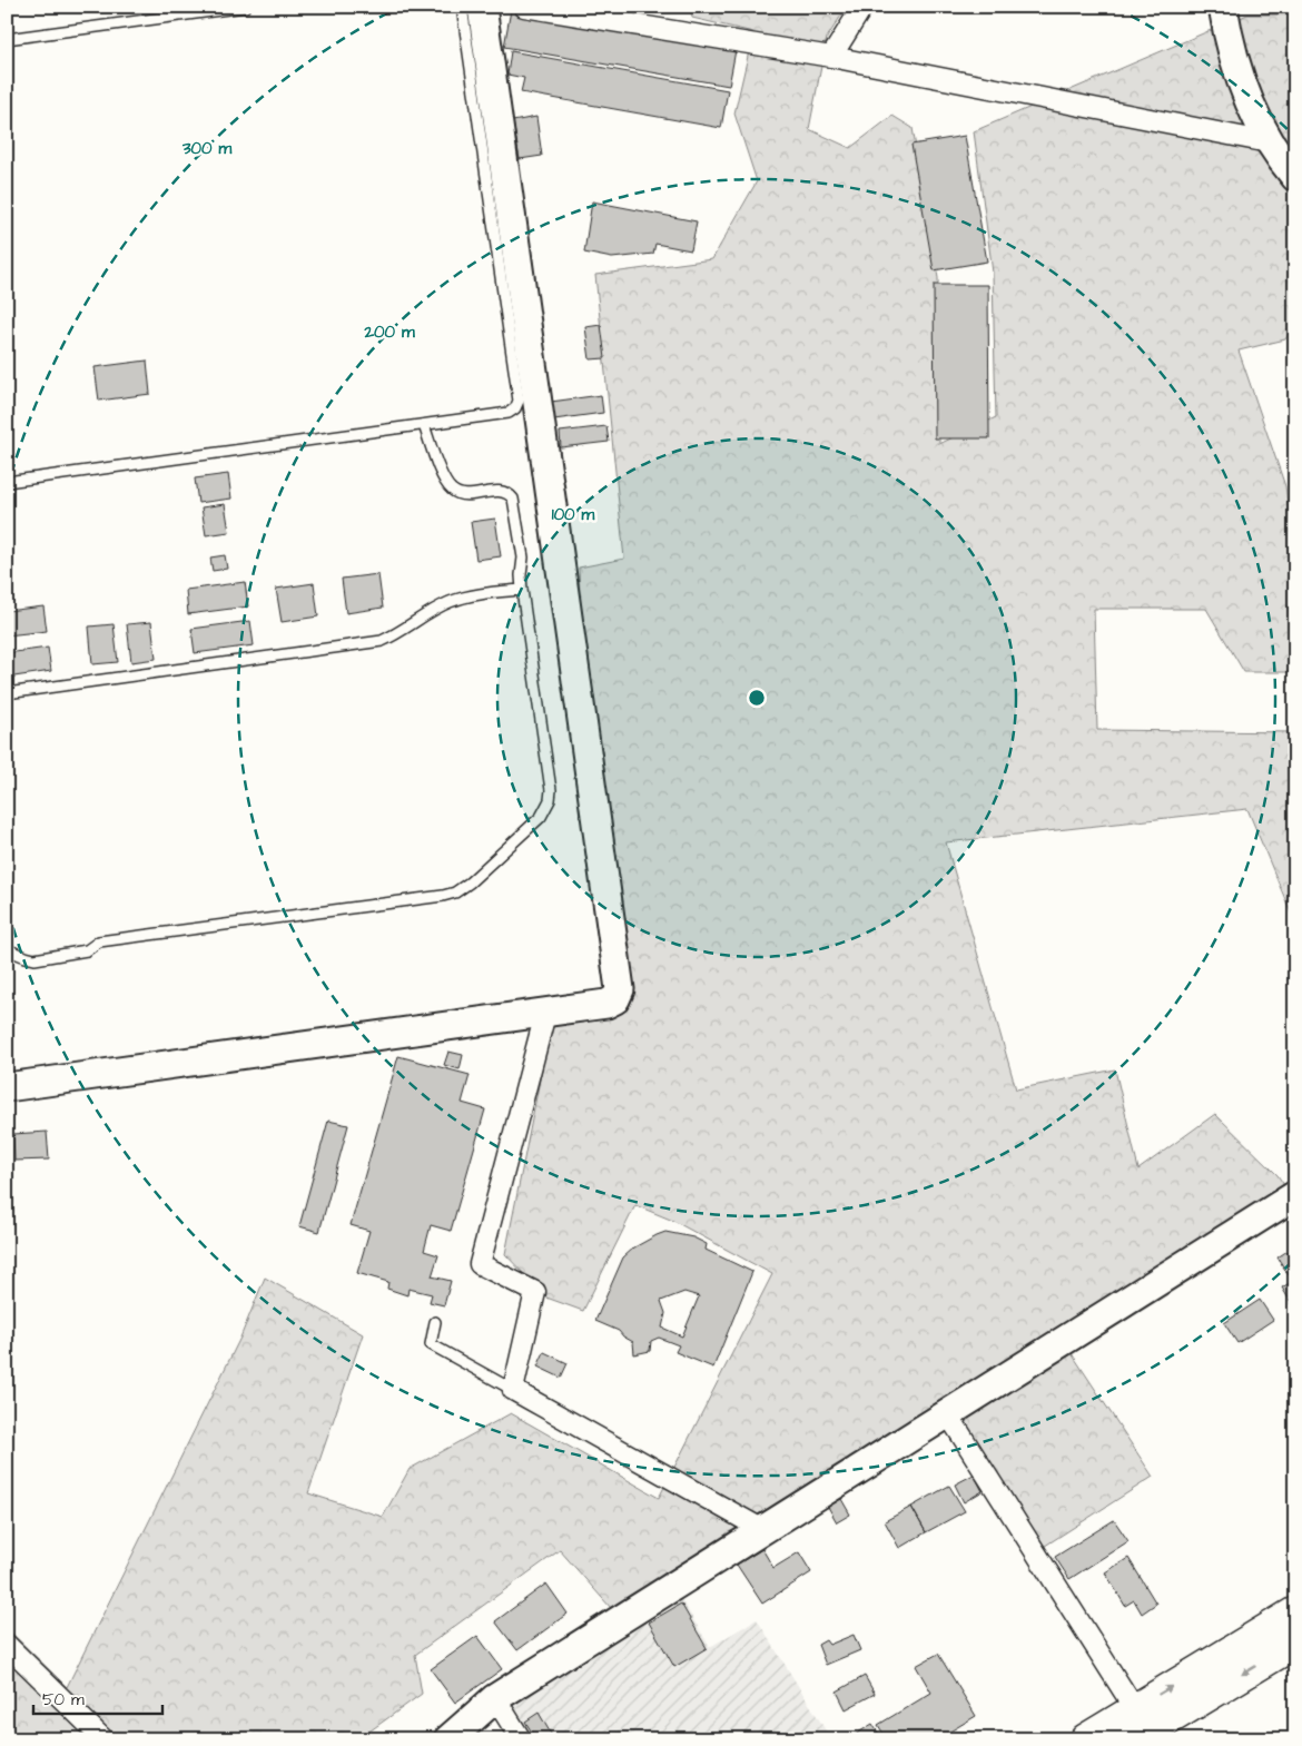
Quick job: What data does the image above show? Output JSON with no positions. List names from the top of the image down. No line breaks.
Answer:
{"scale_bar":"50 m","rings":["300 m","200 m","100 m"]}
